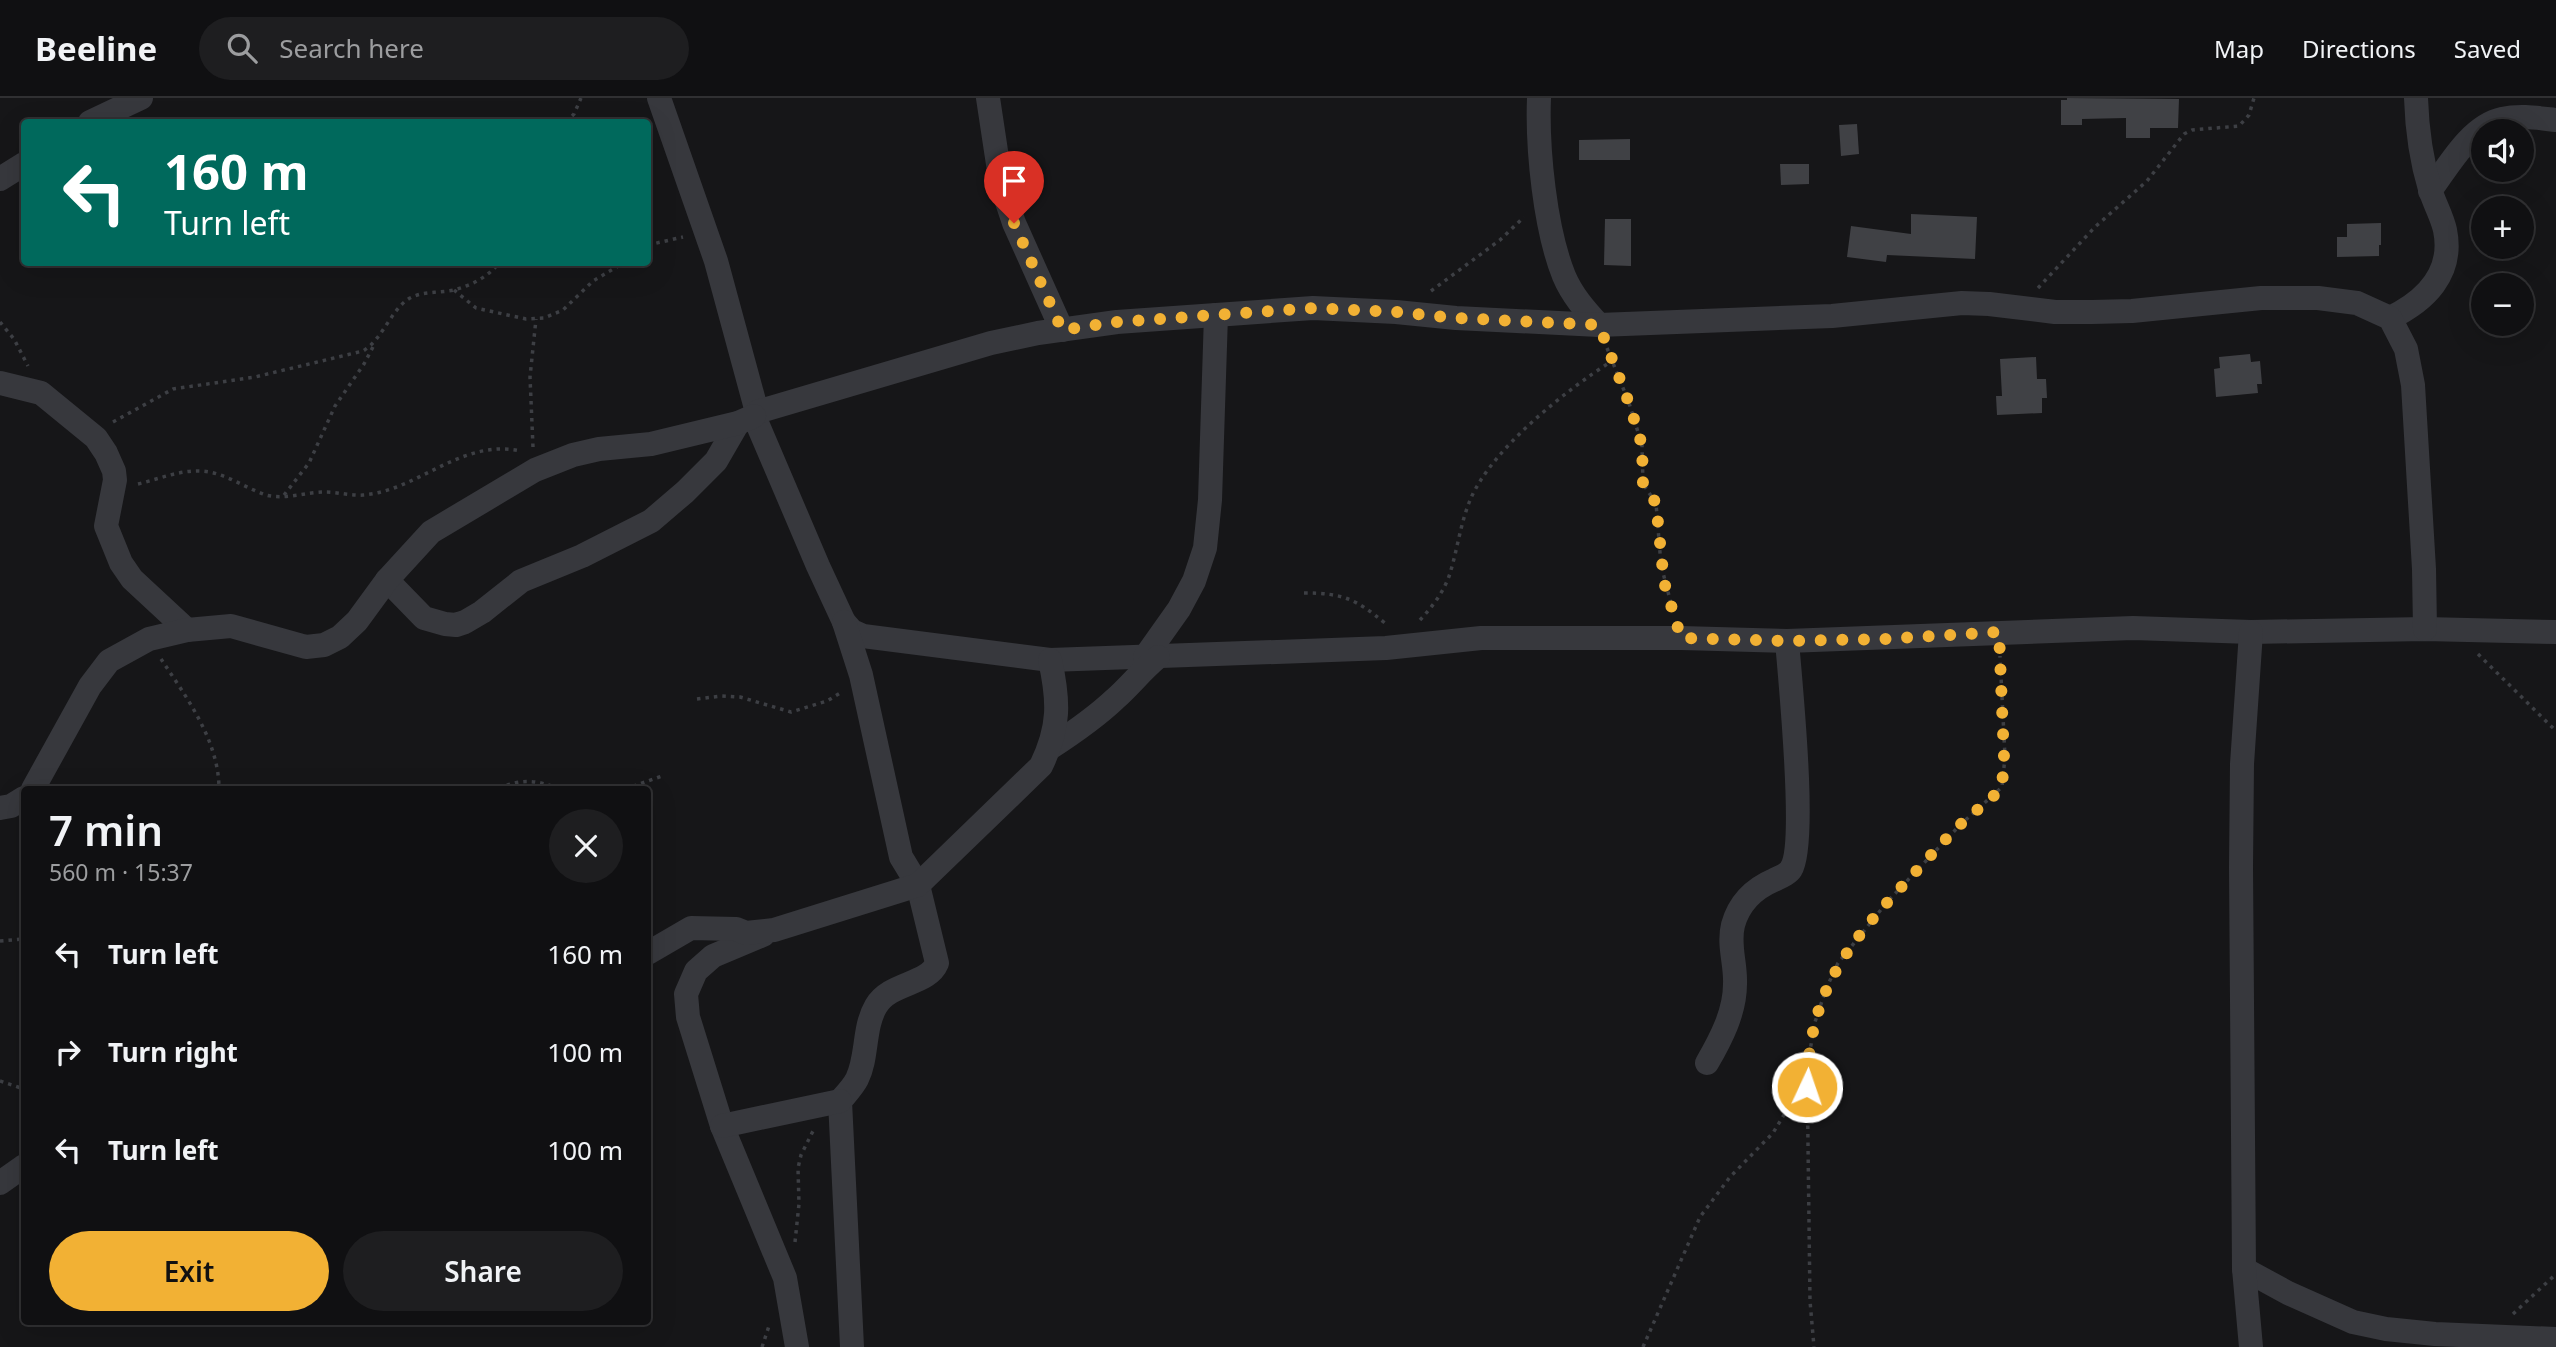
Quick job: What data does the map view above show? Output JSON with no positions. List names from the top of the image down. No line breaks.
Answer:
{"page":{"header":"Beeline","search":"Search here","nav":["Map","Directions","Saved"],"map_buttons":["+","−"],"turn":["160 m","Turn left"],"heading":["7 min","560 m · 15:37"],"list":[{"name":"Turn left","value":"160 m"},{"name":"Turn right","value":"100 m"},{"name":"Turn left","value":"100 m"}],"buttons":["Exit","Share"]}}
